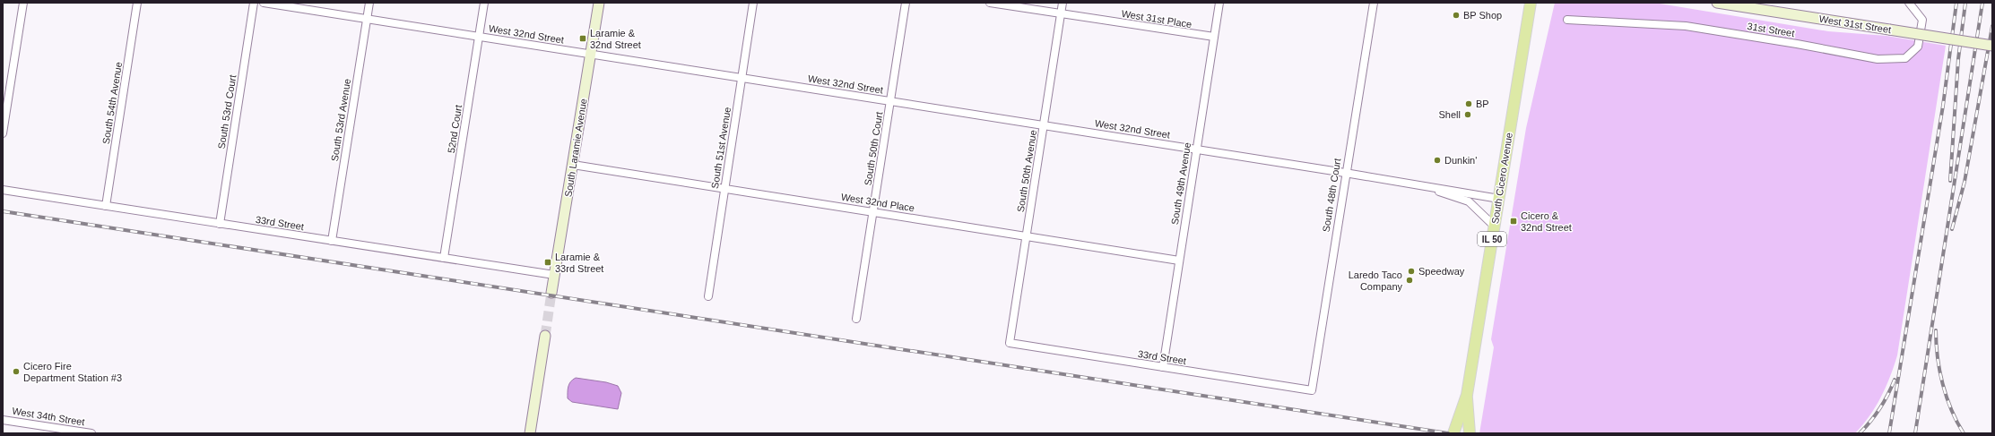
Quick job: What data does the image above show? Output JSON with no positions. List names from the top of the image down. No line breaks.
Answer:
{"streets":{"main road":["West 31st Street","South Laramie Avenue","South Cicero Avenue","IL 50"],"street":["West 31st Place","31st Street","West 32nd Street","South 54th Avenue","South 53rd Court","South 53rd Avenue","52nd Court","South 51st Avenue","South 50th Court","South 50th Avenue","South 49th Avenue","South 48th Court","West 32nd Place","33rd Street","West 34th Street"]},"crossings":[["West 31st Place","South 50th Avenue"],["West 31st Place","South 49th Avenue"],["West 32nd Street","South 53rd Avenue"],["West 32nd Street","52nd Court"],["West 32nd Street","South Laramie Avenue"],["West 32nd Street","South 51st Avenue"],["West 32nd Street","South 50th Court"],["West 32nd Street","South 50th Avenue"],["West 32nd Street","South Cicero Avenue"],["West 32nd Street","South 49th Avenue"],["West 32nd Street","South 48th Court"],["South 54th Avenue","33rd Street"],["South 53rd Court","33rd Street"],["South 53rd Avenue","33rd Street"],["52nd Court","33rd Street"],["South Laramie Avenue","West 32nd Place"],["South Laramie Avenue","33rd Street"],["South 51st Avenue","West 32nd Place"],["South 50th Court","West 32nd Place"],["South 50th Avenue","West 32nd Place"],["South 50th Avenue","33rd Street"],["South 49th Avenue","West 32nd Place"],["South 49th Avenue","33rd Street"],["South 48th Court","33rd Street"]],"places":{"other":["BP Shop","BP","Shell","Dunkin'","Speedway","Laredo Taco Company","Cicero Fire Department Station #3"],"transit":["Laramie & 32nd Street","Cicero & 32nd Street","Laramie & 33rd Street"]}}
